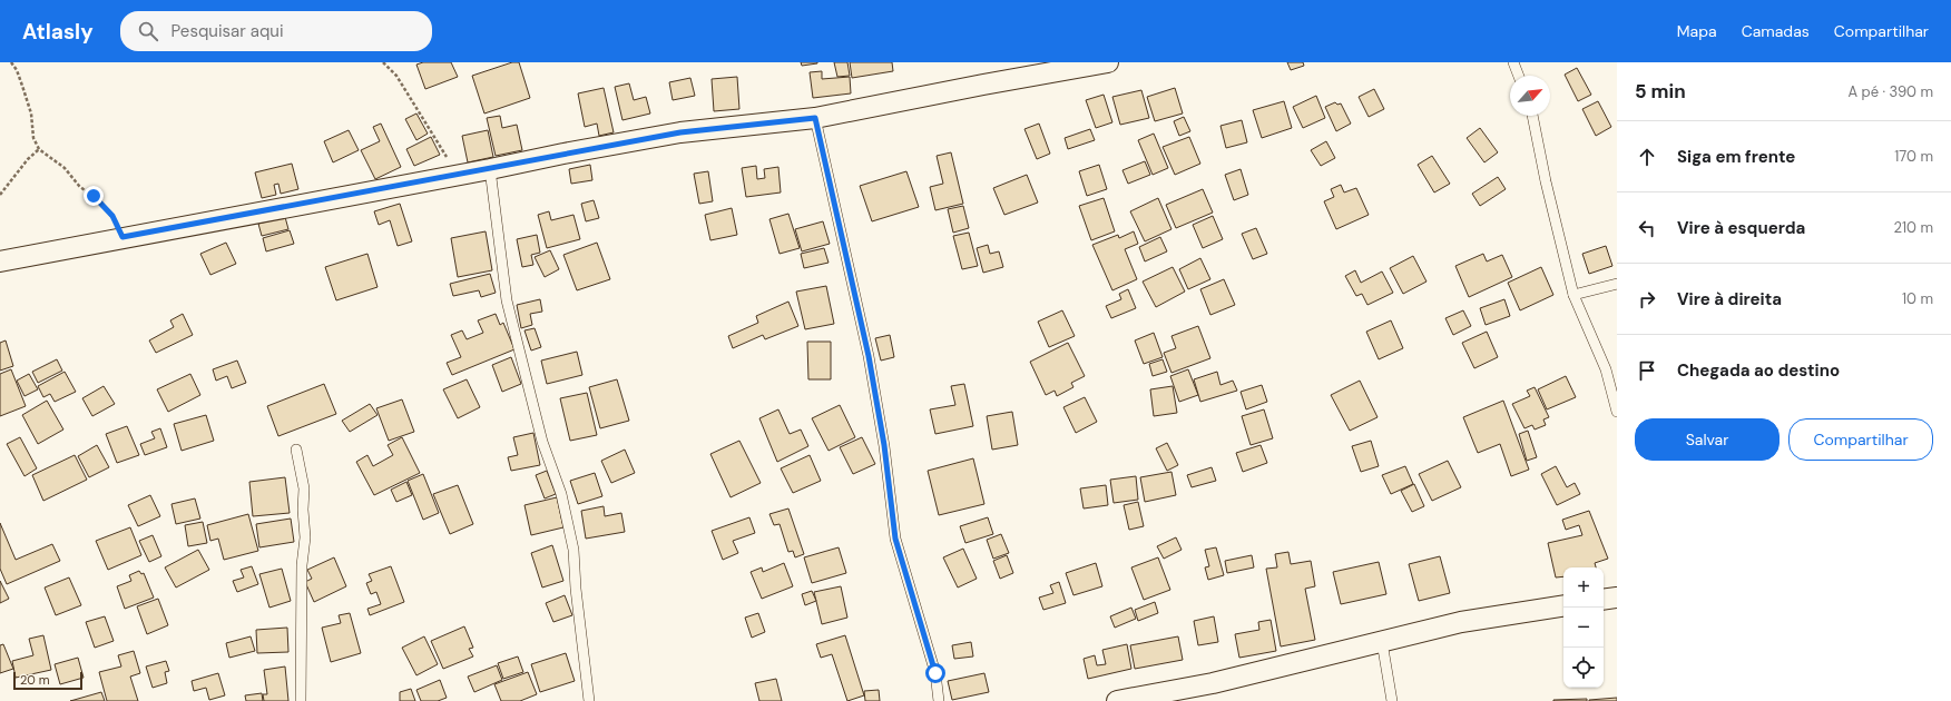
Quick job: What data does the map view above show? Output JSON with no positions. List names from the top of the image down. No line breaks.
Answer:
{"scale_bar":"20 m","north":"top right","page":{"header":"Atlasly","search":"Pesquisar aqui","nav":["Mapa","Camadas","Compartilhar"],"heading":["5 min","A pé · 390 m"],"list":[["Siga em frente","170 m"],["Vire à esquerda","210 m"],["Vire à direita","10 m"],"Chegada ao destino"],"buttons":["Salvar","Compartilhar"],"map_buttons":["+","−"],"scale":"20 m"}}
